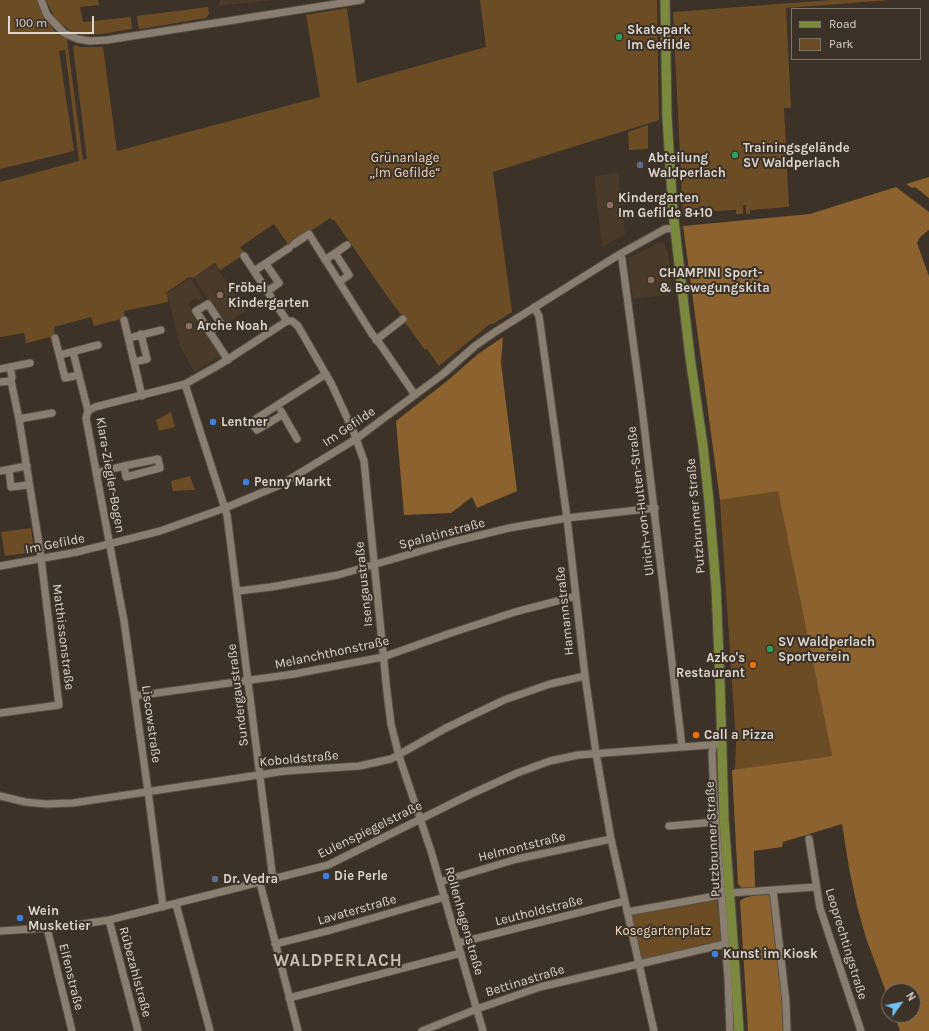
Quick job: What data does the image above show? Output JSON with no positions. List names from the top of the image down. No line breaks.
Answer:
{"streets":{"main road":["Putzbrunner Straße"],"street":["Im Gefilde","Klara-Ziegler-Bogen","Ulrich-von-Hutten-Straße","Spalatinstraße","Isengaustraße","Hamannstraße","Matthissonstraße","Melanchthonstraße","Sundergaustraße","Liscowstraße","Koboldstraße","Eulenspiegelstraße","Helmontstraße","Lavaterstraße","Leutholdstraße","Rollenhagenstraße","Leoprechtingstraße","Rübezahlstraße","Elfenstraße","Bettinastraße"]},"crossings":[["Im Gefilde","Klara-Ziegler-Bogen"],["Im Gefilde","Ulrich-von-Hutten-Straße"],["Im Gefilde","Putzbrunner Straße"],["Im Gefilde","Isengaustraße"],["Im Gefilde","Hamannstraße"],["Im Gefilde","Matthissonstraße"],["Im Gefilde","Sundergaustraße"],["Im Gefilde","Liscowstraße"],["Klara-Ziegler-Bogen","Sundergaustraße"],["Klara-Ziegler-Bogen","Liscowstraße"],["Ulrich-von-Hutten-Straße","Spalatinstraße"],["Ulrich-von-Hutten-Straße","Eulenspiegelstraße"],["Putzbrunner Straße","Eulenspiegelstraße"],["Spalatinstraße","Isengaustraße"],["Spalatinstraße","Hamannstraße"],["Spalatinstraße","Sundergaustraße"],["Isengaustraße","Melanchthonstraße"],["Isengaustraße","Koboldstraße"],["Isengaustraße","Eulenspiegelstraße"],["Isengaustraße","Rollenhagenstraße"],["Hamannstraße","Melanchthonstraße"],["Hamannstraße","Koboldstraße"],["Hamannstraße","Eulenspiegelstraße"],["Hamannstraße","Helmontstraße"],["Hamannstraße","Leutholdstraße"],["Melanchthonstraße","Sundergaustraße"],["Melanchthonstraße","Liscowstraße"],["Sundergaustraße","Koboldstraße"],["Sundergaustraße","Eulenspiegelstraße"],["Liscowstraße","Koboldstraße"],["Liscowstraße","Eulenspiegelstraße"],["Eulenspiegelstraße","Rollenhagenstraße"],["Eulenspiegelstraße","Rübezahlstraße"],["Eulenspiegelstraße","Elfenstraße"],["Helmontstraße","Rollenhagenstraße"],["Lavaterstraße","Rollenhagenstraße"],["Leutholdstraße","Rollenhagenstraße"],["Rollenhagenstraße","Bettinastraße"]],"districts":["WALDPERLACH"],"parks":["Grünanlage „Im Gefilde“","Kosegartenplatz"],"places":["Skatepark Im Gefilde","Trainingsgelände SV Waldperlach","Abteilung Waldperlach","Kindergarten Im Gefilde 8+10","CHAMPINI Sport- & Bewegungskita","Fröbel Kindergarten","Arche Noah","Lentner","Penny Markt","SV Waldperlach Sportverein","Azko's Restaurant","Call a Pizza","Die Perle","Dr. Vedra","Wein Musketier","Kunst im Kiosk"],"legend":["Road","Park"],"scale_bar":"100 m","north":"top right"}
